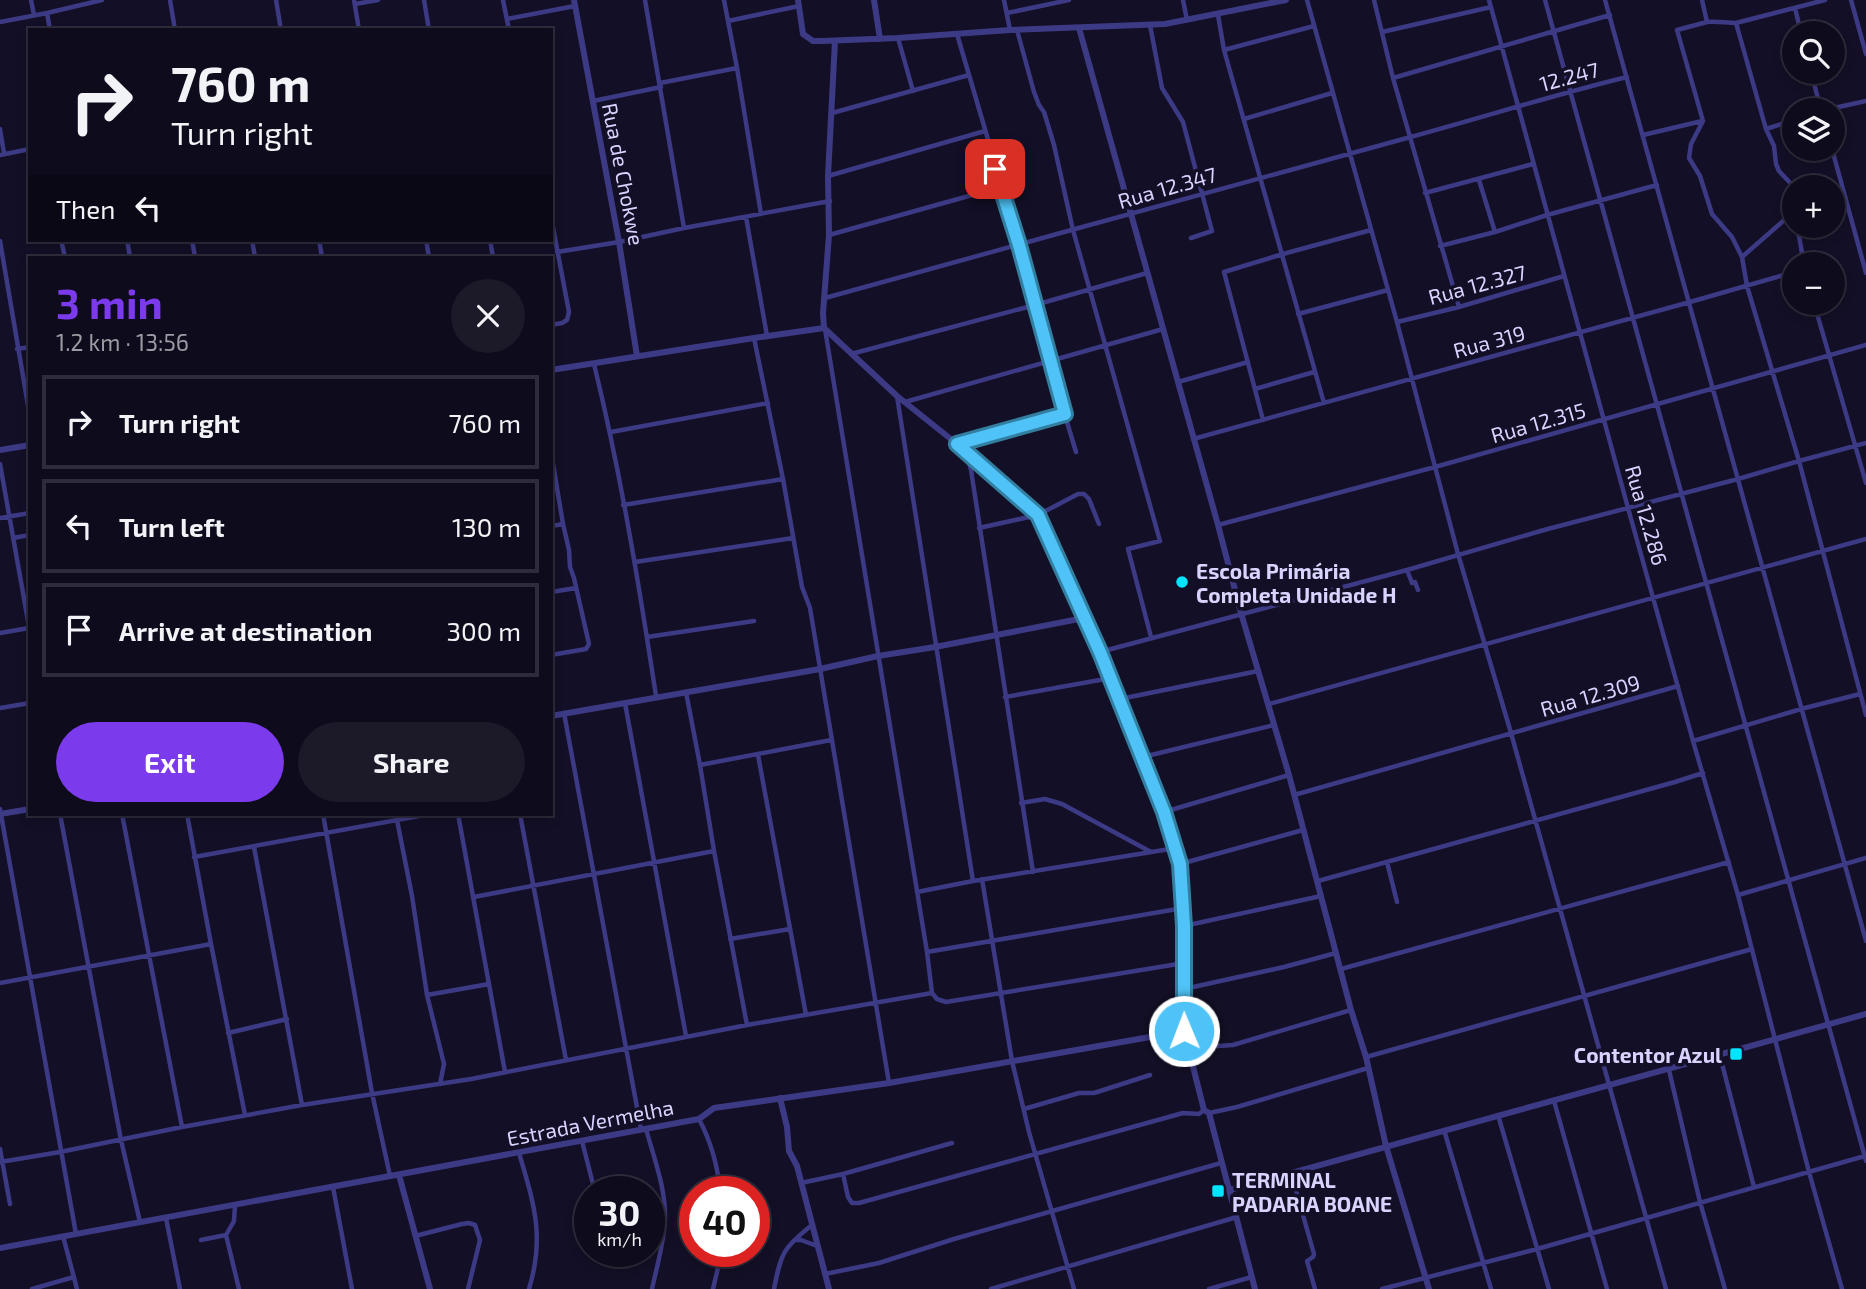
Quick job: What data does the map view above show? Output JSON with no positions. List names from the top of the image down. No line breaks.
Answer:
{"streets":{"street":["12.247","Rua de Chokwe","Rua 12.347","Rua 12.327","Rua 319","Rua 12.315","Rua 12.286","Rua 12.309","Estrada Vermelha"]},"crossings":[["12.247","Rua 12.347"],["12.247","Rua 12.286"],["Rua 12.347","Rua 12.286"],["Rua 12.327","Rua 12.286"],["Rua 319","Rua 12.286"],["Rua 12.315","Rua 12.286"],["Rua 12.286","Rua 12.309"]],"places":{"other":["Escola Primária Completa Unidade H"],"transit":["Contentor Azul","TERMINAL PADARIA BOANE"]},"page":{"map_buttons":["+","−"],"turn":["760 m","Turn right"],"then":"Then","heading":["3 min","1.2 km · 13:56"],"list":[{"name":"Turn right","value":"760 m"},{"name":"Turn left","value":"130 m"},{"name":"Arrive at destination","value":"300 m"}],"buttons":["Exit","Share"],"speed":"30 km/h","limit":"40"}}
